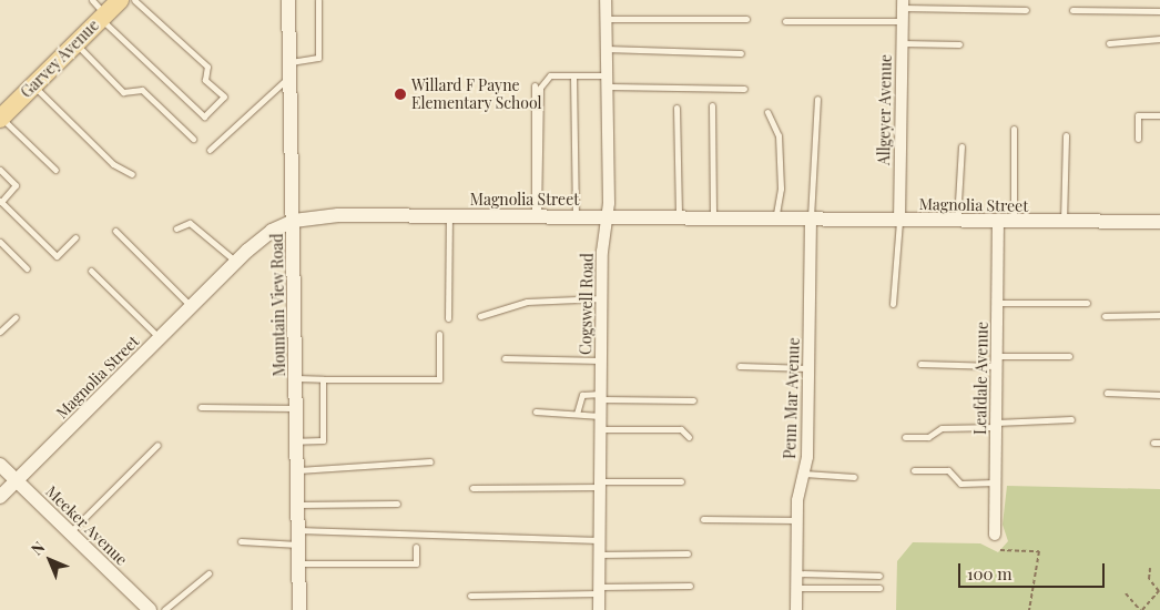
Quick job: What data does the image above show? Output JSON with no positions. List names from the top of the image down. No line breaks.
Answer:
{"streets":{"main road":["Garvey Avenue"],"street":["Allgeyer Avenue","Magnolia Street","Cogswell Road","Mountain View Road","Leafdale Avenue","Penn Mar Avenue","Meeker Avenue"]},"crossings":[["Allgeyer Avenue","Magnolia Street"],["Magnolia Street","Cogswell Road"],["Magnolia Street","Mountain View Road"],["Magnolia Street","Leafdale Avenue"],["Magnolia Street","Penn Mar Avenue"],["Magnolia Street","Meeker Avenue"]],"places":["Willard F Payne Elementary School"],"scale_bar":"100 m","north":"top left"}
